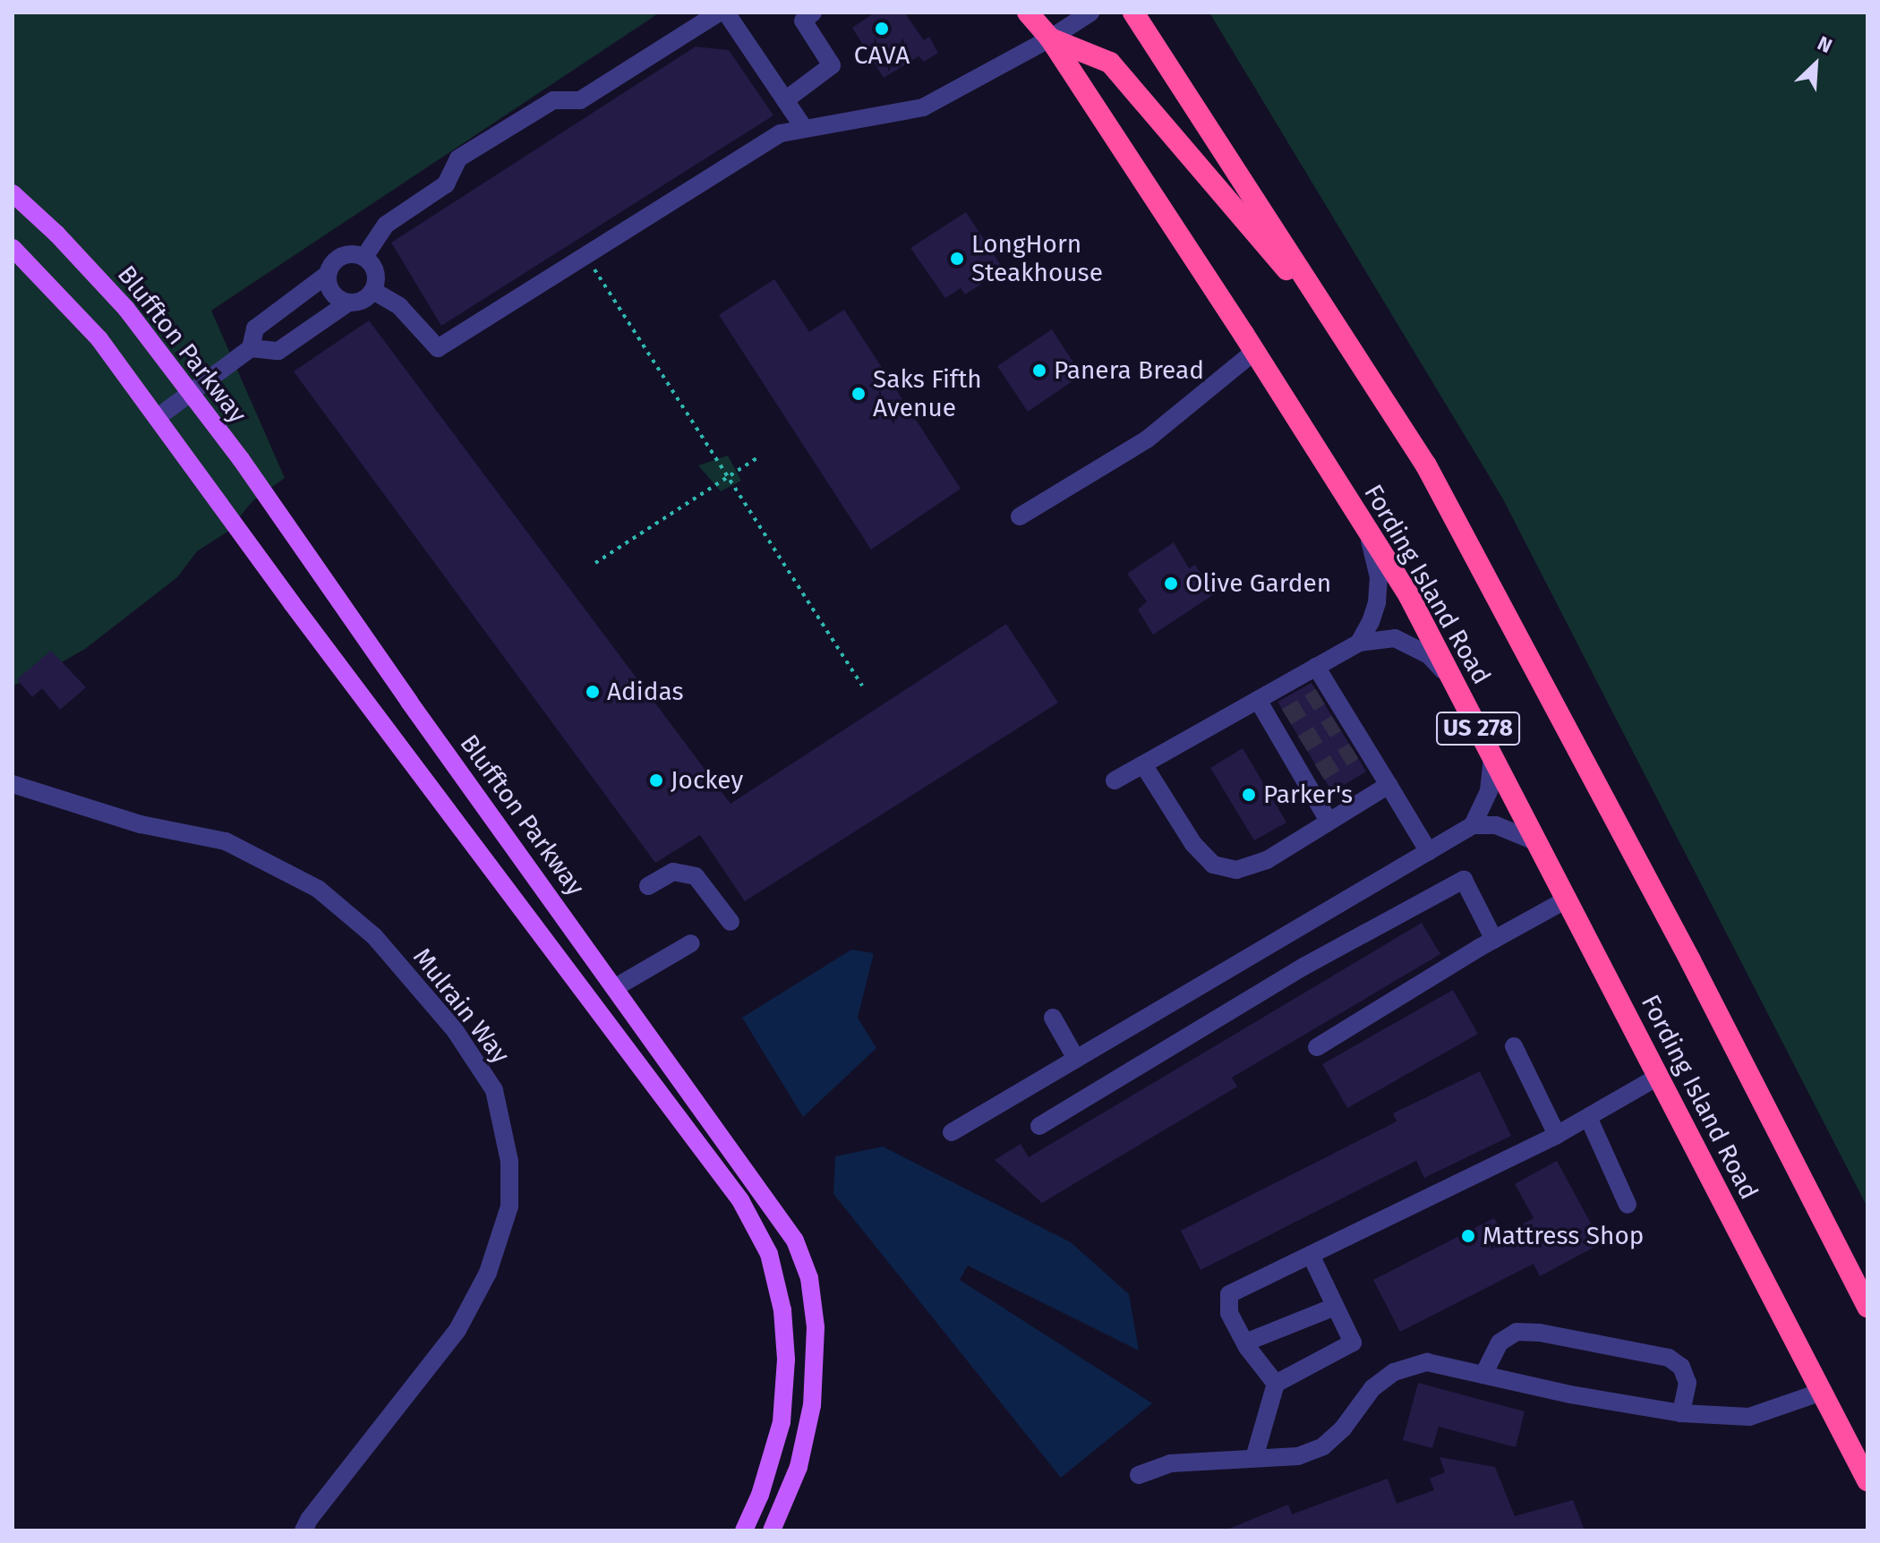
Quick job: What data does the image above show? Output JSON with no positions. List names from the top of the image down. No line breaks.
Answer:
{"streets":{"highway":["Fording Island Road","US 278"],"main road":["Bluffton Parkway"],"street":["Mulrain Way"]},"places":["CAVA","LongHorn Steakhouse","Panera Bread","Saks Fifth Avenue","Olive Garden","Adidas","Jockey","Parker's","Mattress Shop"],"north":"top right"}
